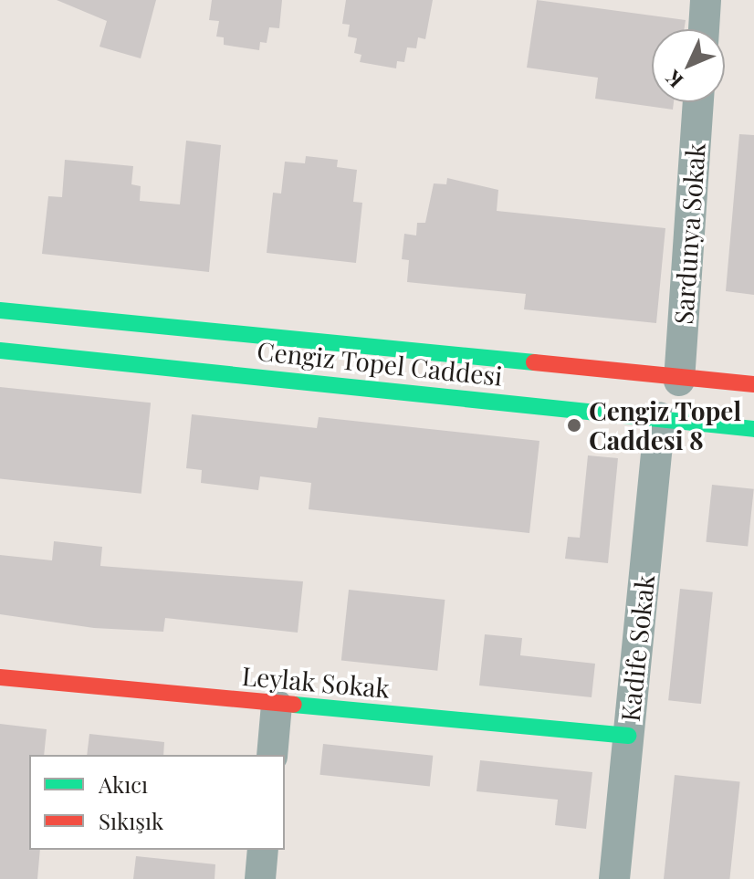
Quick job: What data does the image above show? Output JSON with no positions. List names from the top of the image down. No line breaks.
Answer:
{"streets":{"main road":["Cengiz Topel Caddesi","Leylak Sokak"],"street":["Sardunya Sokak","Kadife Sokak"]},"crossings":[["Sardunya Sokak","Cengiz Topel Caddesi"],["Cengiz Topel Caddesi","Kadife Sokak"],["Kadife Sokak","Leylak Sokak"]],"places":["Cengiz Topel Caddesi 8"],"legend":["Akıcı","Sıkışık"],"north":"bottom left"}
